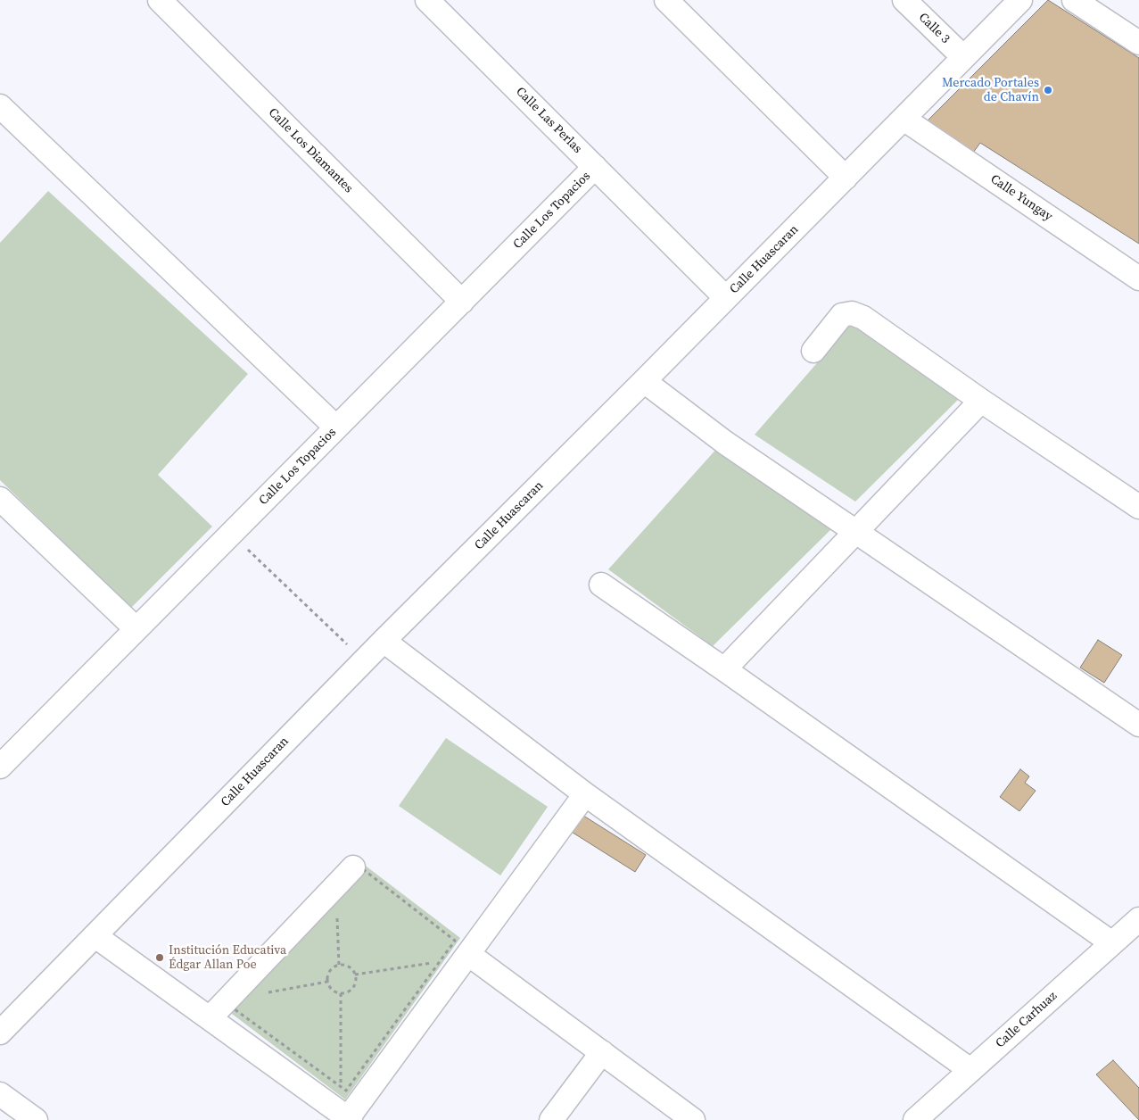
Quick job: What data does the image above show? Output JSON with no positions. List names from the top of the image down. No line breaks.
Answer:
{"streets":{"street":["Calle 3","Calle Las Perlas","Calle Los Diamantes","Calle Yungay","Calle Los Topacios","Calle Huascaran","Calle Carhuaz"]},"crossings":[["Calle 3","Calle Huascaran"],["Calle Las Perlas","Calle Los Topacios"],["Calle Las Perlas","Calle Huascaran"],["Calle Los Diamantes","Calle Los Topacios"],["Calle Yungay","Calle Huascaran"]],"places":["Mercado Portales de Chavín","Institución Educativa Édgar Allan Poe"]}
